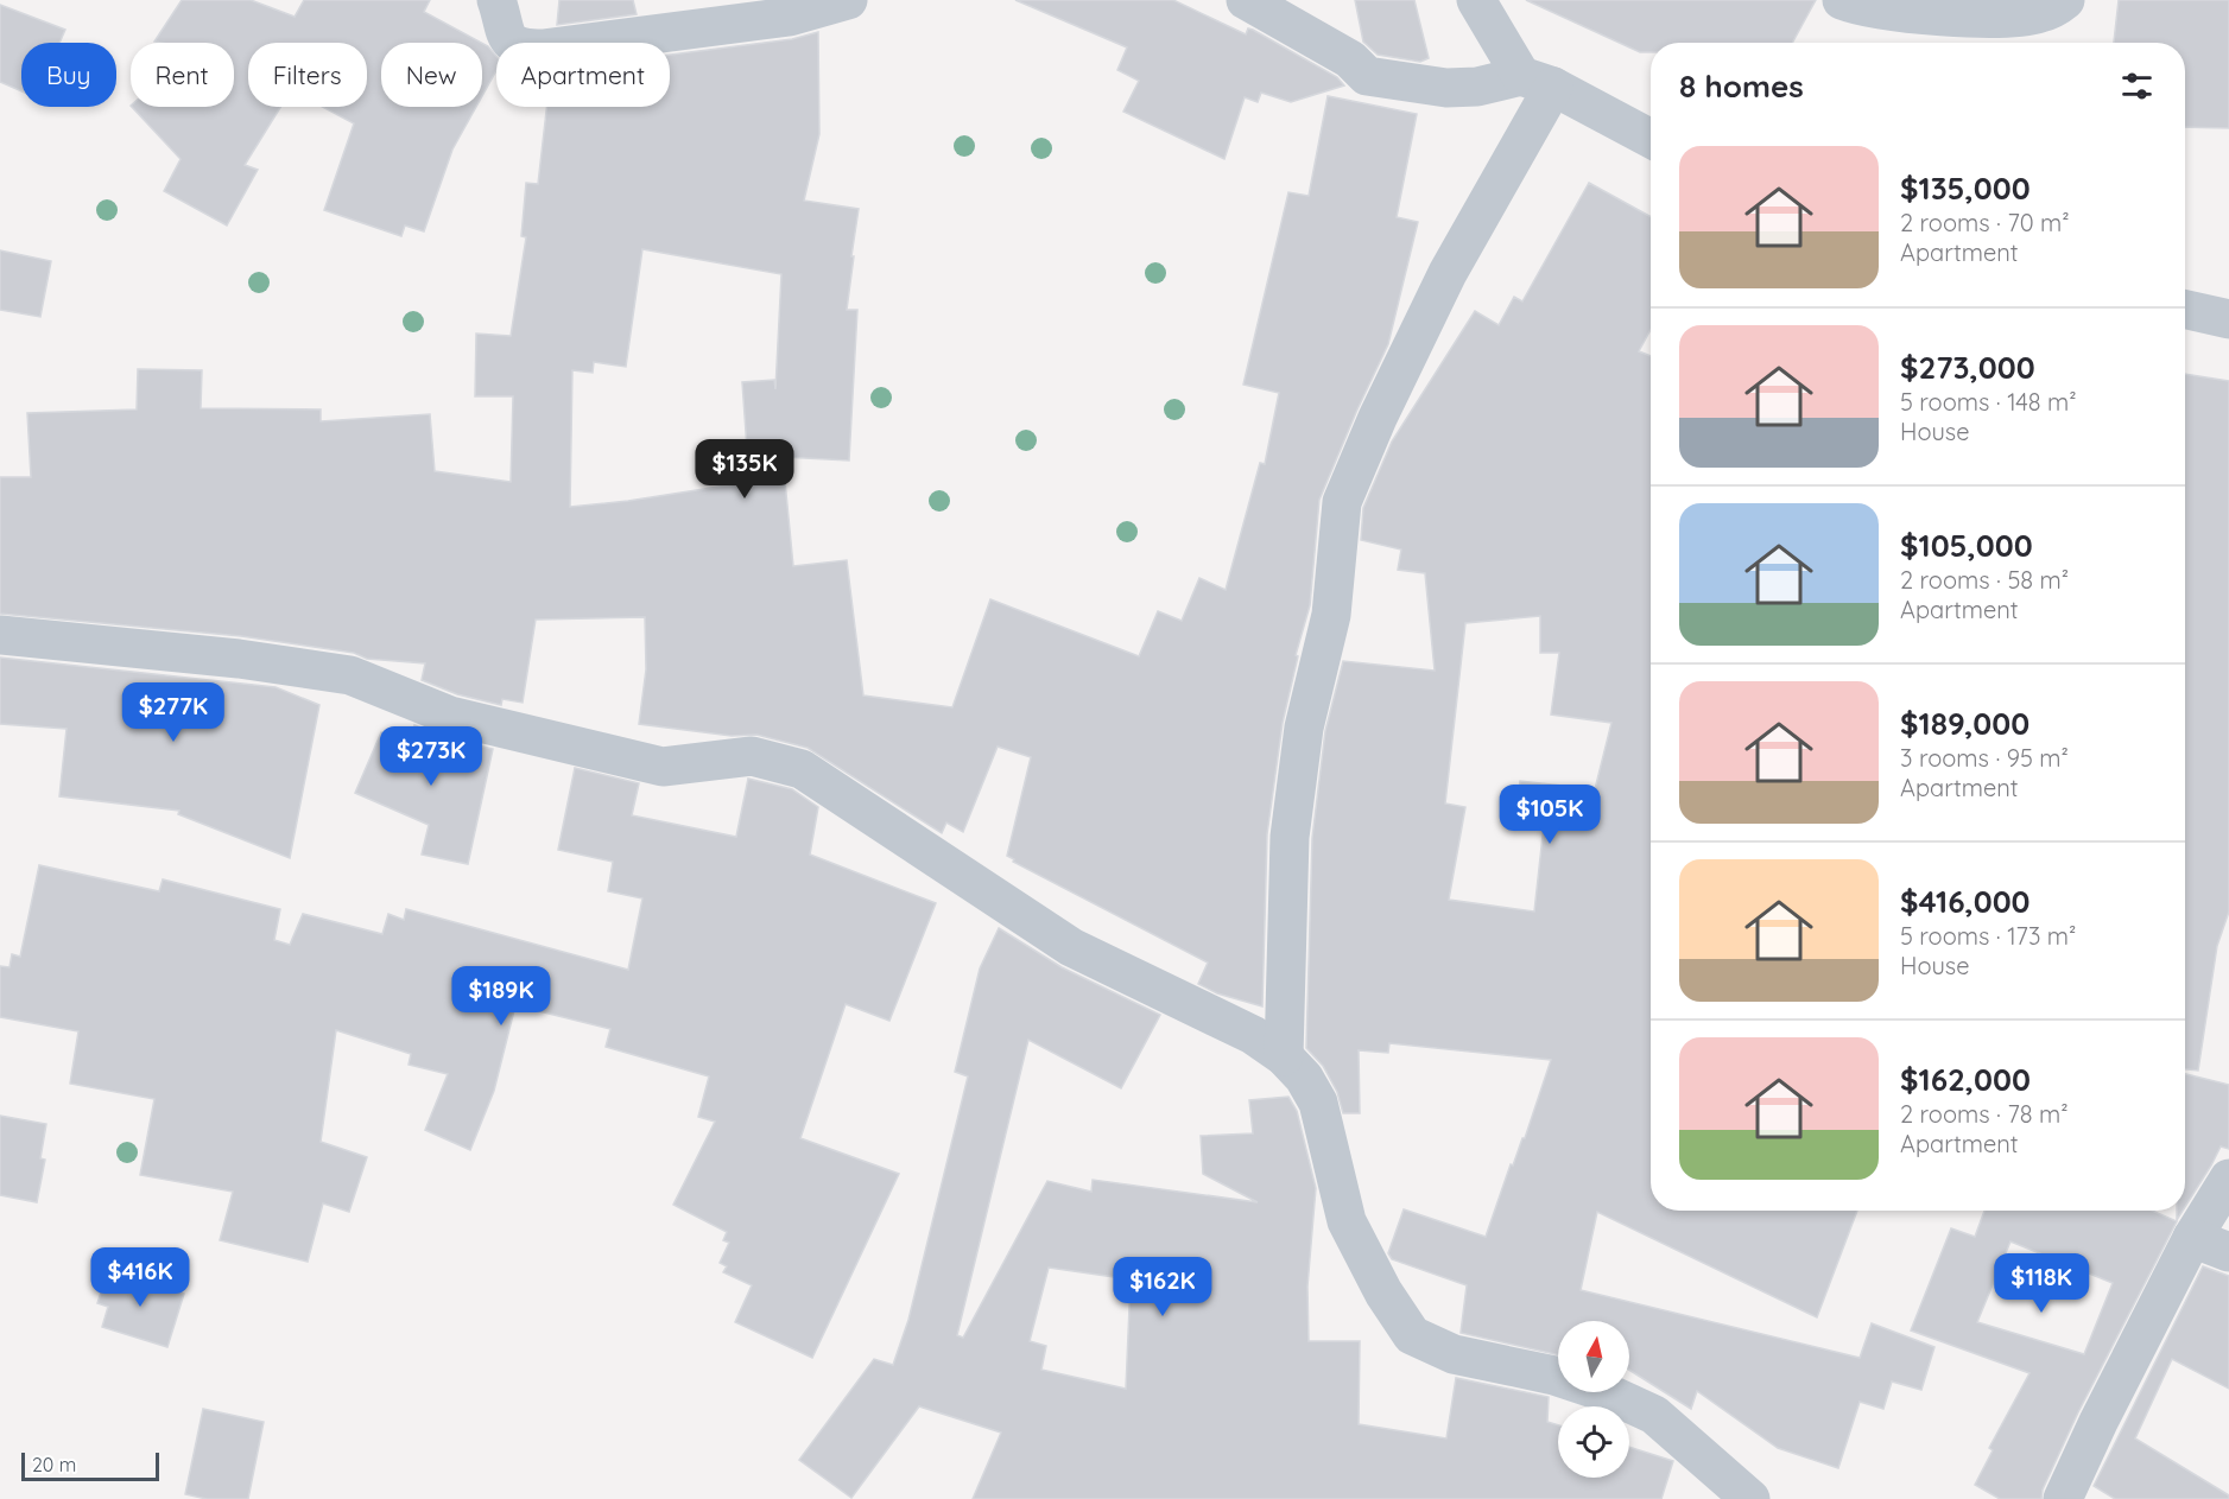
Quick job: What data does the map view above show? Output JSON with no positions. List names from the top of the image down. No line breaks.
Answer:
{"scale_bar":"20 m","north":"top","page":{"chip":["Buy","Rent","Filters","New","Apartment"],"heading":"8 homes","list":[{"name":"$135,000","note":"2 rooms · 70 m² · Apartment"},{"name":"$273,000","note":"5 rooms · 148 m² · House"},{"name":"$105,000","note":"2 rooms · 58 m² · Apartment"},{"name":"$189,000","note":"3 rooms · 95 m² · Apartment"},{"name":"$416,000","note":"5 rooms · 173 m² · House"},{"name":"$162,000","note":"2 rooms · 78 m² · Apartment"}],"price":["$135K","$277K","$273K","$105K","$189K","$416K","$118K","$162K"],"scale":"20 m"}}
